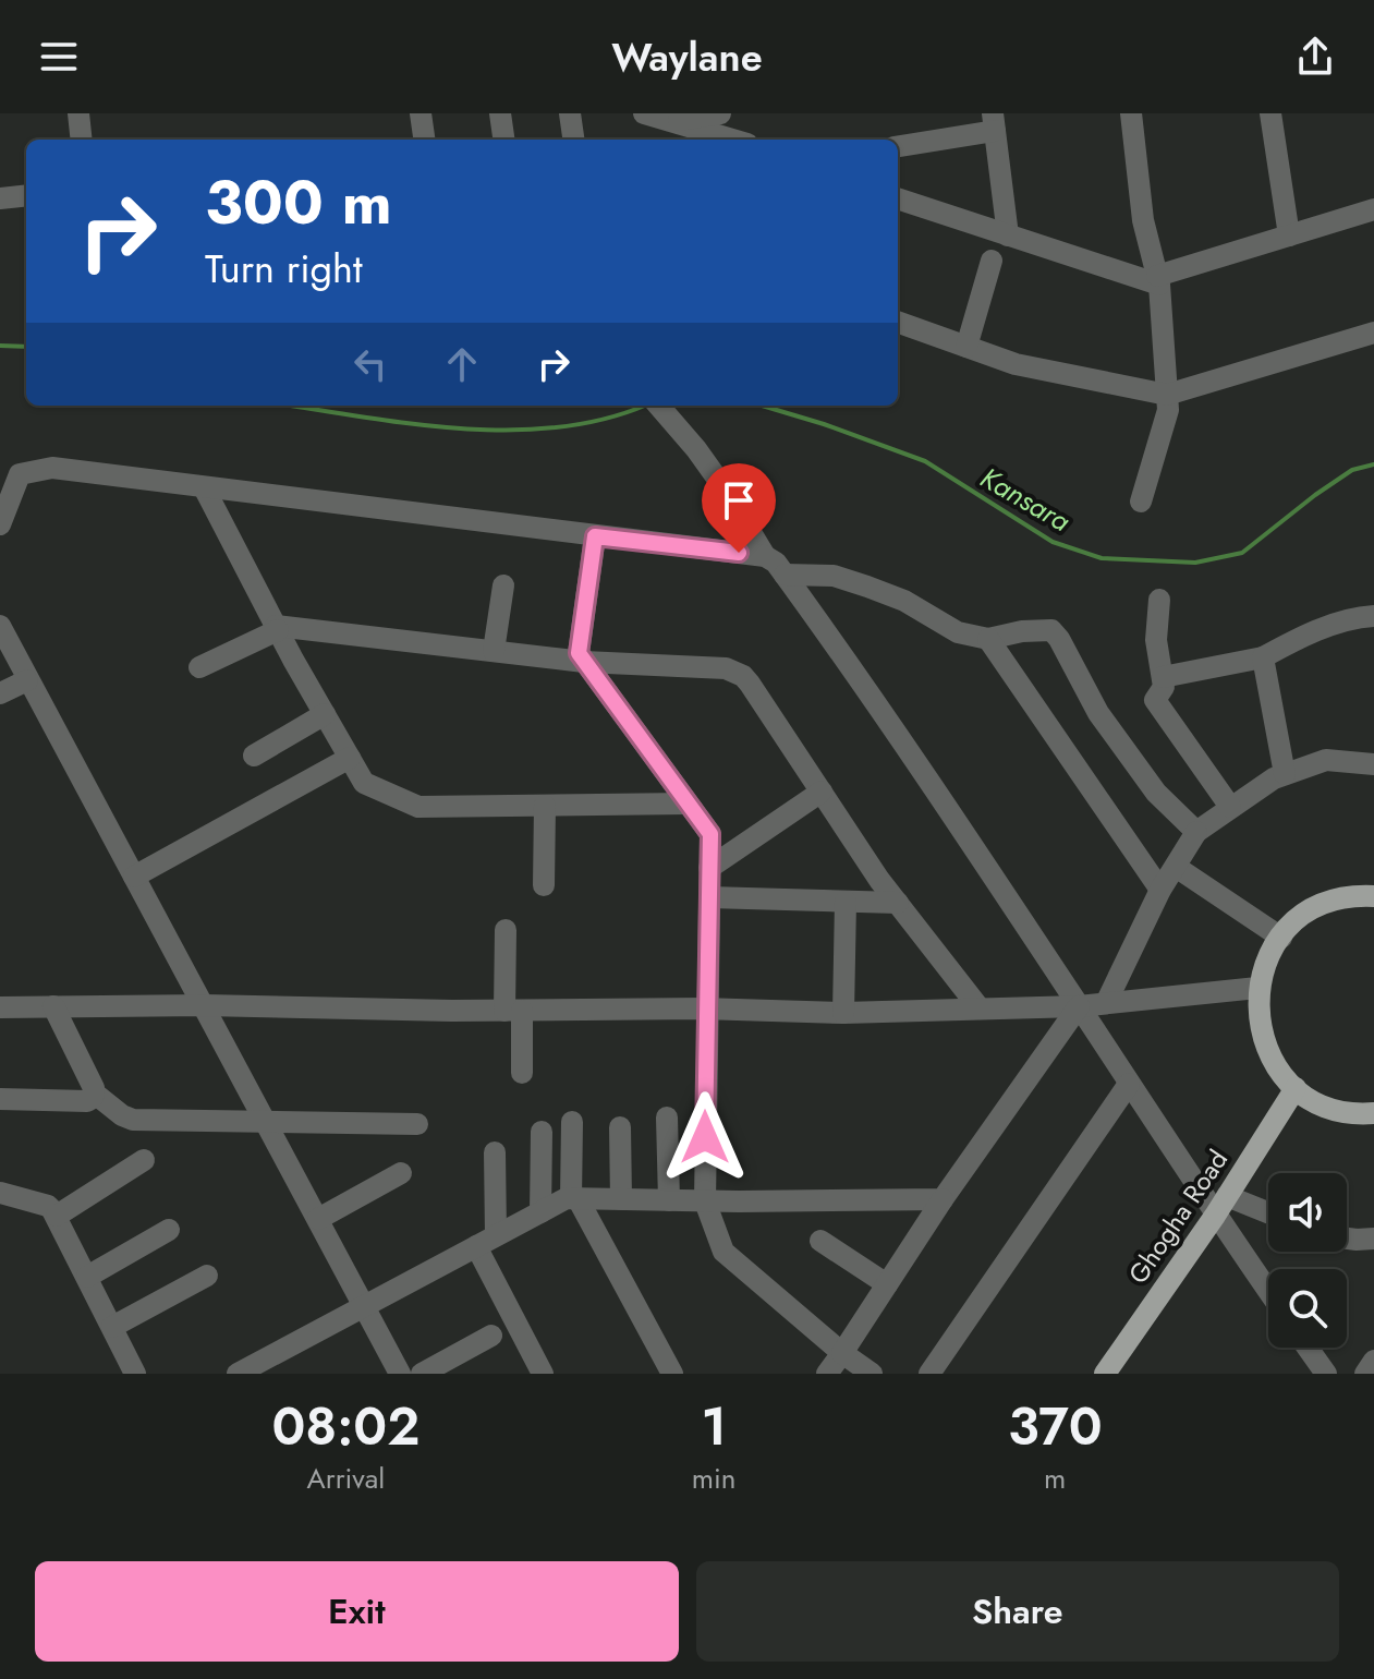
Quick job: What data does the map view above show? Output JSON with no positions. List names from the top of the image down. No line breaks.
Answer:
{"streets":{"main road":["Ghogha Road"]},"water":["Kansara"],"page":{"header":"Waylane","turn":["300 m","Turn right"],"eta":["08:02","Arrival","1","min","370","m"],"buttons":["Exit","Share"]}}
